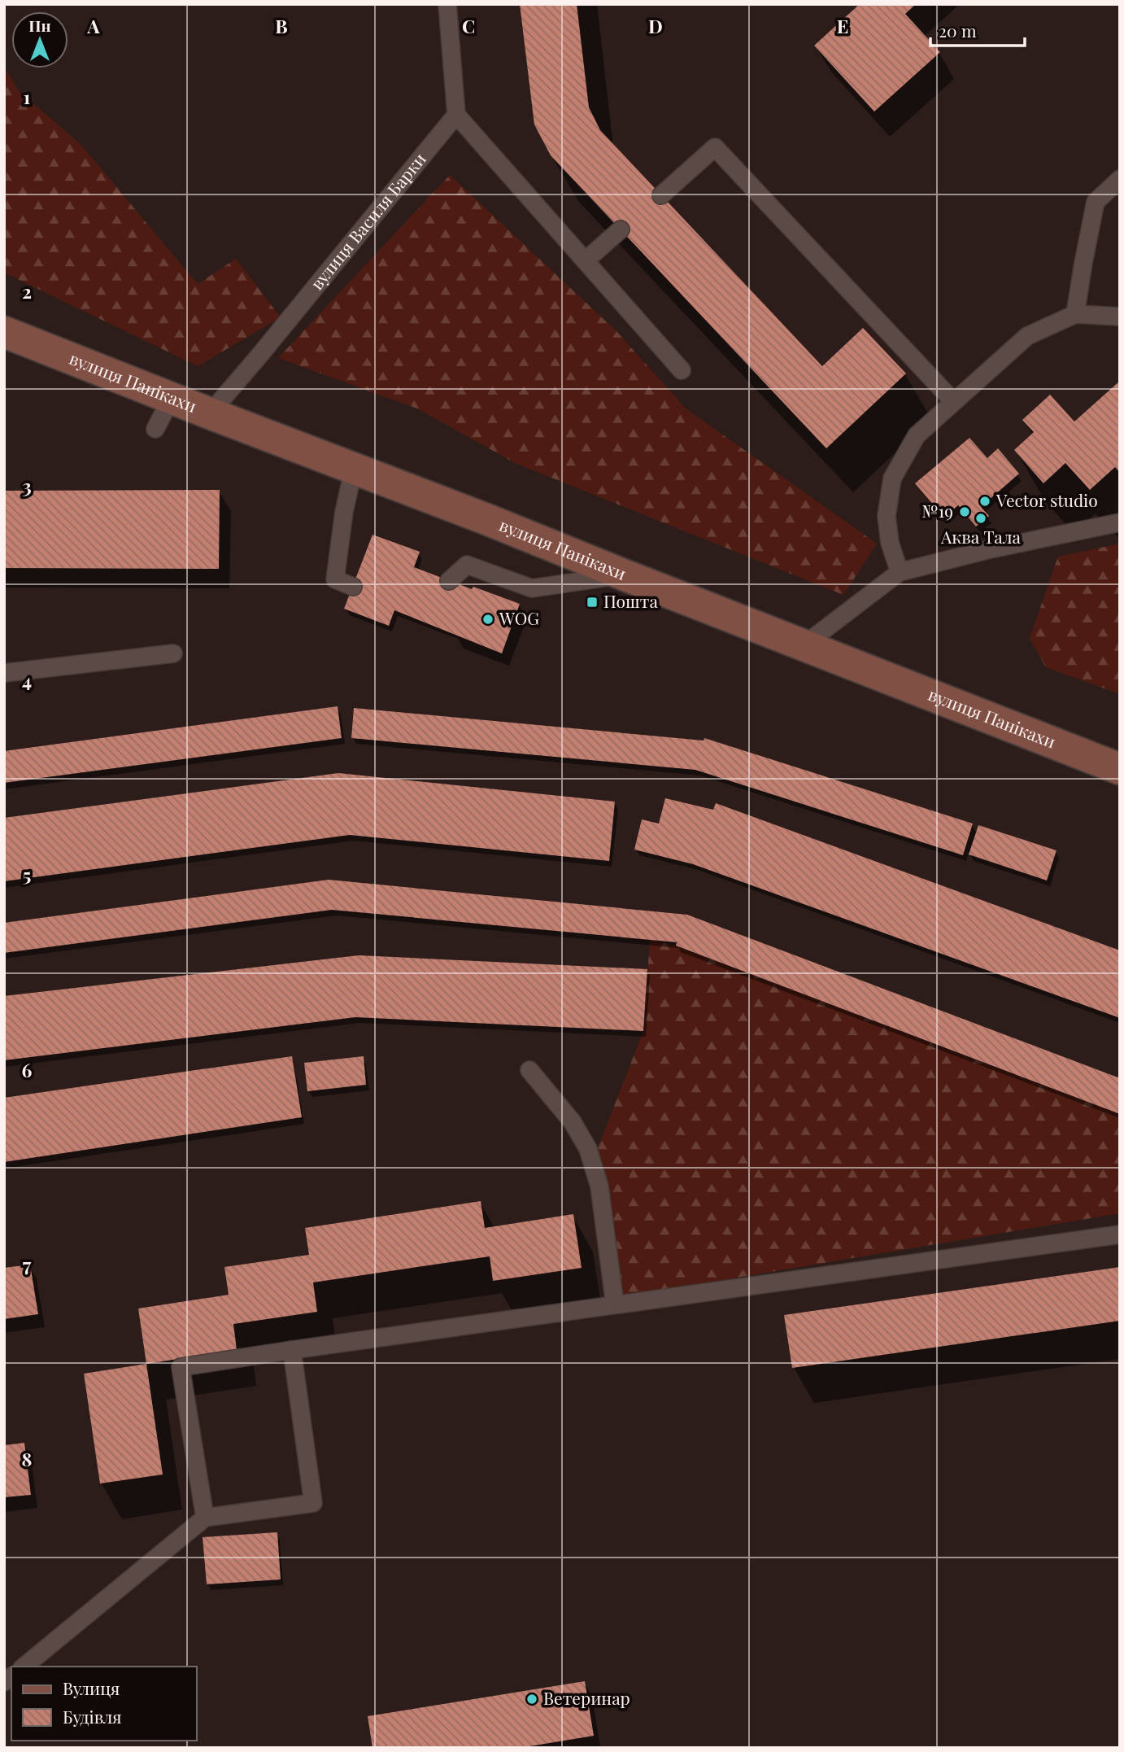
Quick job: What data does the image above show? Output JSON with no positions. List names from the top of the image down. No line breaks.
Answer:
{"streets":{"street":["вулиця Панікахи"],"lane":["вулиця Василя Барки"]},"crossings":[["вулиця Василя Барки","вулиця Панікахи"]],"places":{"other":["Vector studio","№19","Аква Тала","WOG","Ветеринар"],"transit":["Пошта"]},"legend":["Вулиця","Будівля"],"scale_bar":"20 m","north":"top","grid":{"columns":["A","B","C","D","E"],"rows":["1","2","3","4","5","6","7","8"]}}
